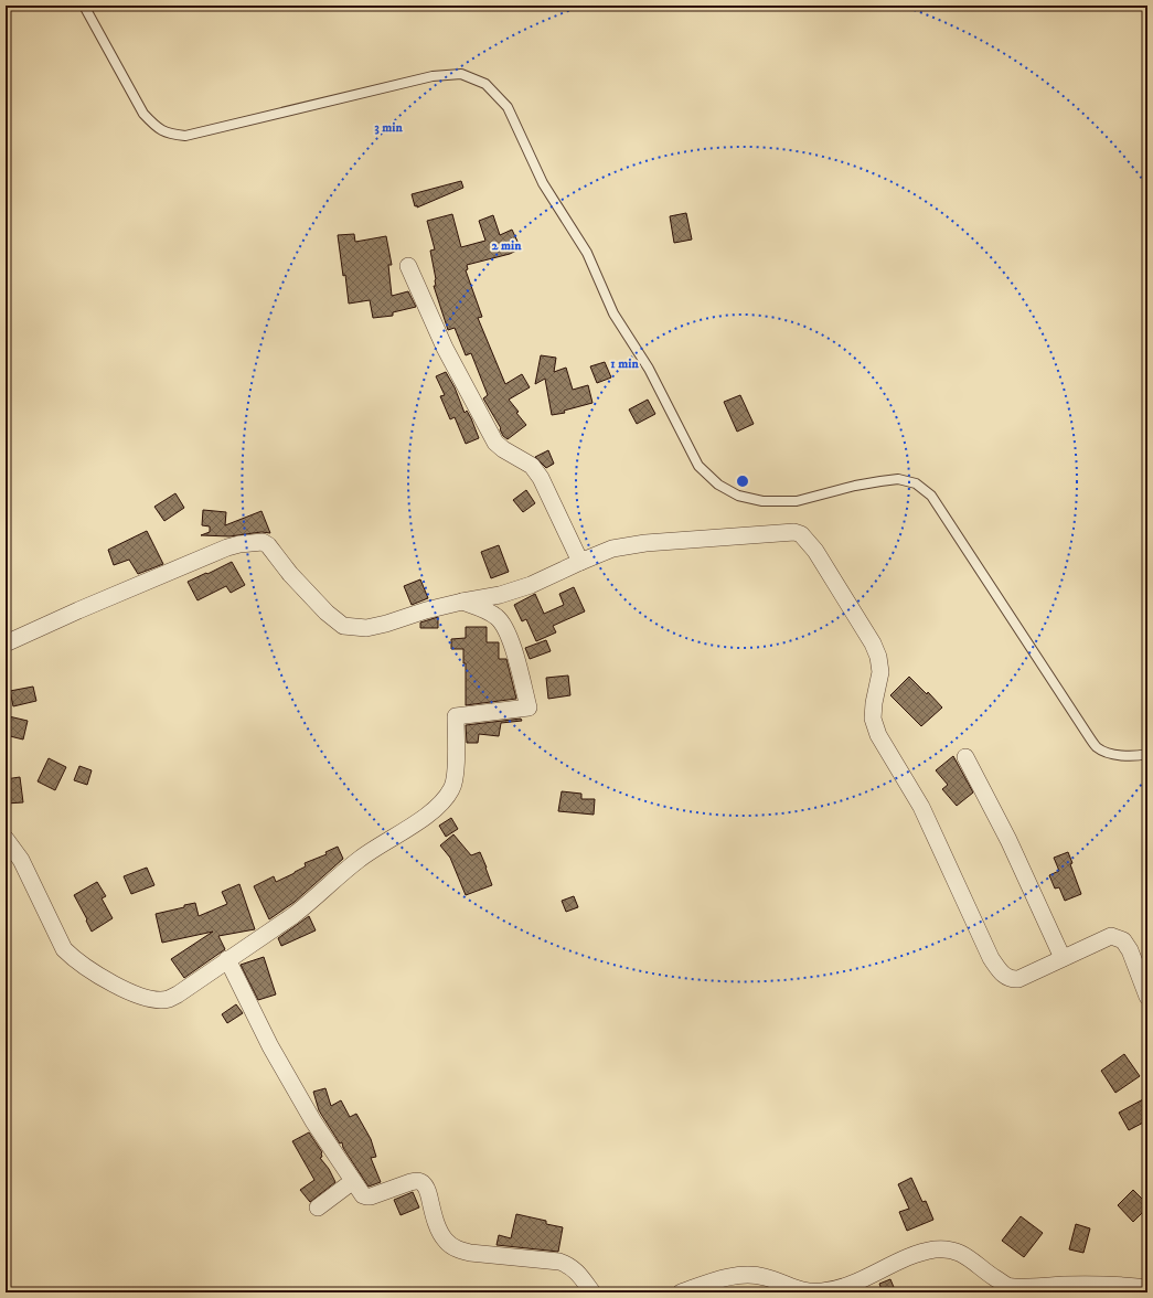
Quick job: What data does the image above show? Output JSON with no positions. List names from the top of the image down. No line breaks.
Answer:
{"rings":["3 min","2 min","1 min"]}
